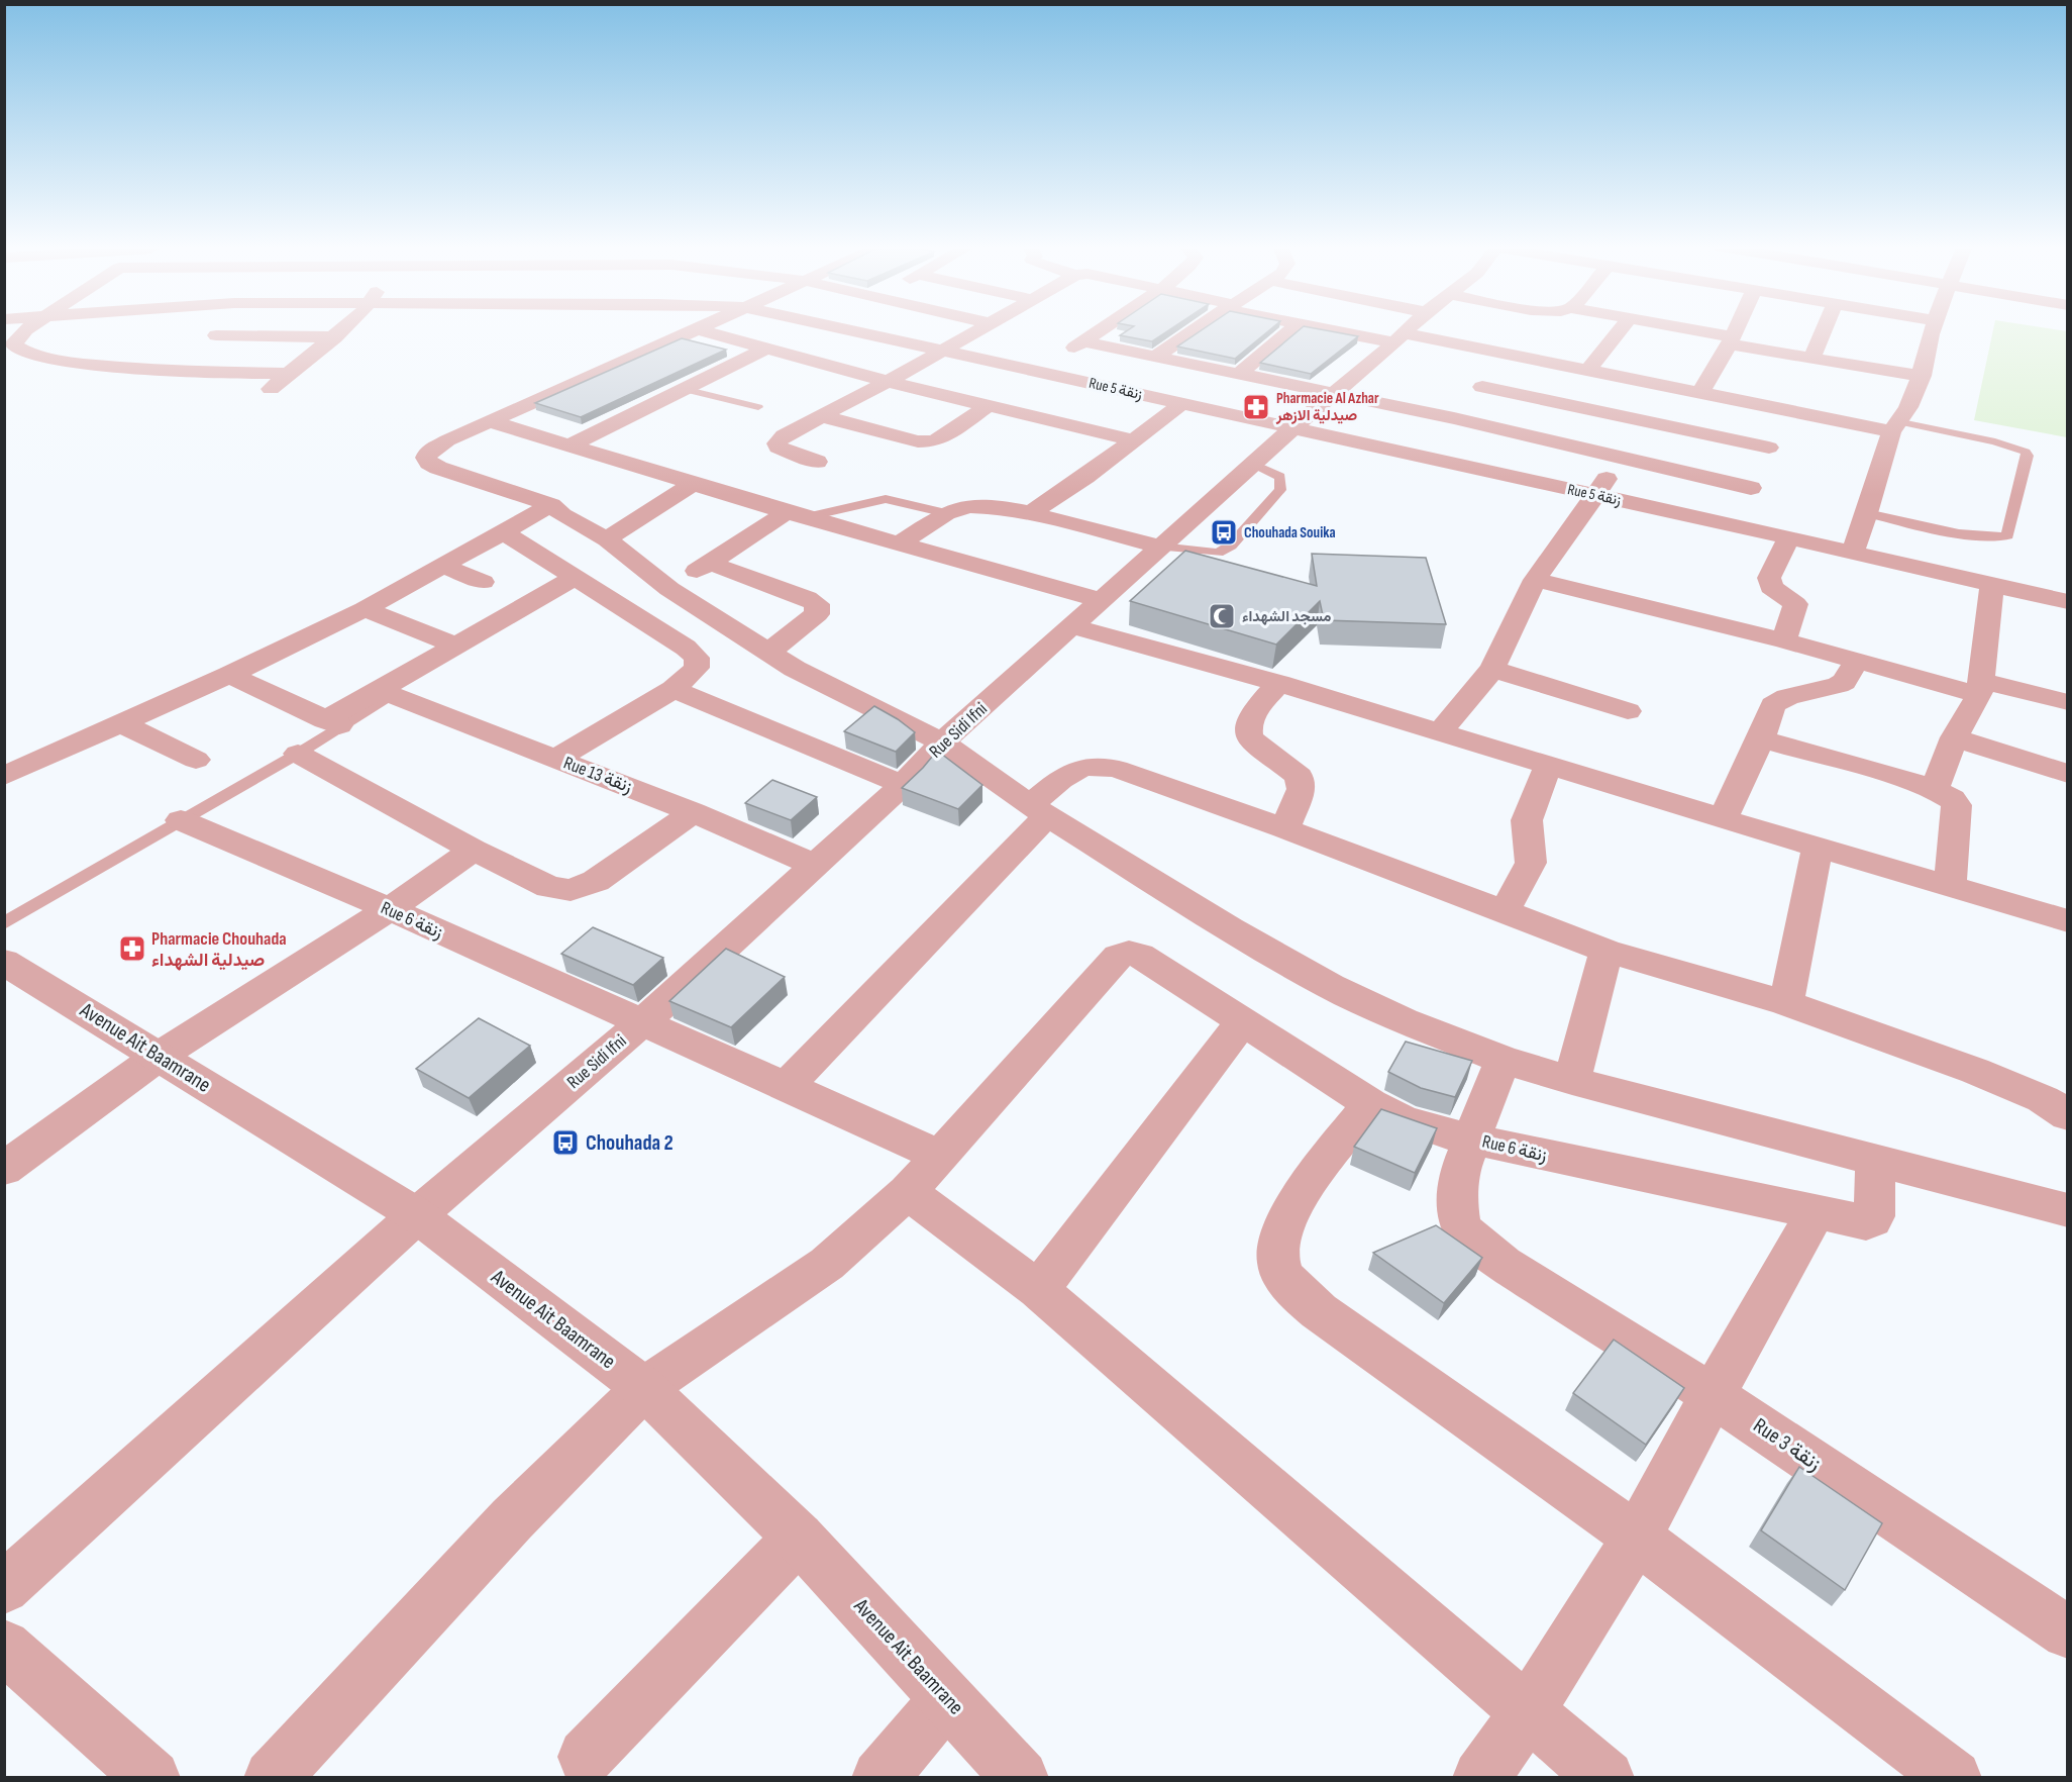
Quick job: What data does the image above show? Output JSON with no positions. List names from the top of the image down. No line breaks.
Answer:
{"streets":{"street":["Rue 5 زنقة","Rue Sidi Ifni","Rue 13 زنقة","Rue 6 زنقة","Avenue Ait Baamrane","Rue 3 زنقة"]},"crossings":[["Rue 5 زنقة","Rue Sidi Ifni"],["Rue Sidi Ifni","Rue 13 زنقة"],["Rue Sidi Ifni","Rue 6 زنقة"],["Rue Sidi Ifni","Avenue Ait Baamrane"],["Rue 6 زنقة","Rue 3 زنقة"]],"places":{"pharmacy":["Pharmacie Al Azhar صيدلية الازهر","Pharmacie Chouhada صيدلية الشهداء"],"bus stop":["Chouhada Souika","Chouhada 2"],"mosque":["مسجد الشهداء"]}}
